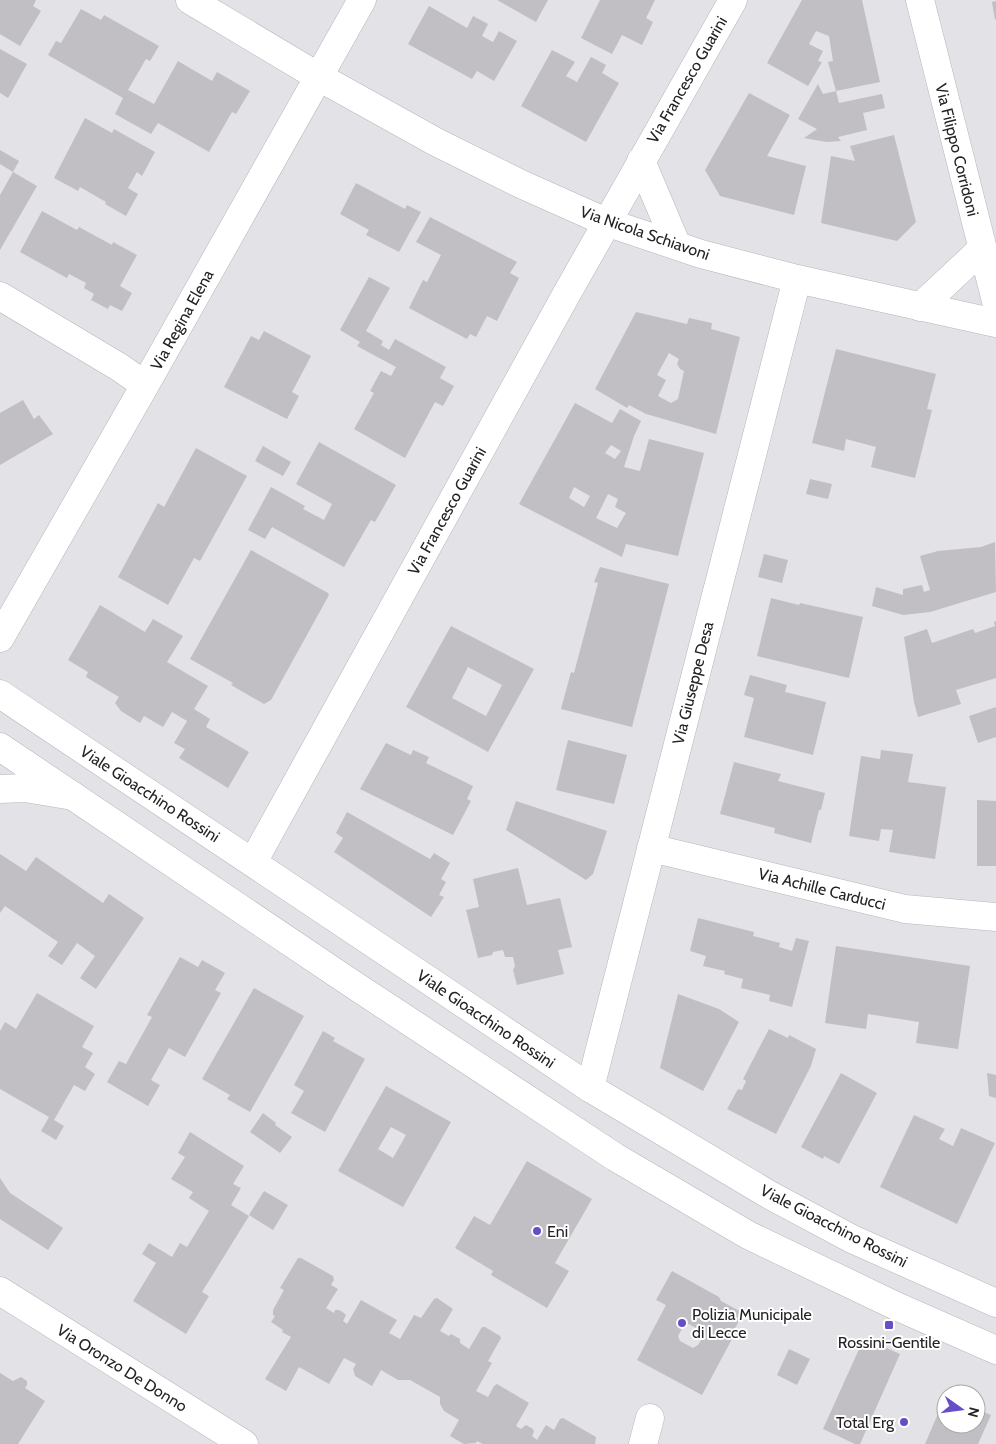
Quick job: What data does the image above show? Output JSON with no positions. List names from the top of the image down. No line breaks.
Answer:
{"streets":{"street":["Via Francesco Guarini","Via Filippo Corridoni","Via Nicola Schiavoni","Via Regina Elena","Via Giuseppe Desa","Viale Gioacchino Rossini","Via Achille Carducci","Via Oronzo De Donno"]},"crossings":[["Via Francesco Guarini","Via Nicola Schiavoni"],["Via Francesco Guarini","Viale Gioacchino Rossini"],["Via Nicola Schiavoni","Via Regina Elena"],["Via Nicola Schiavoni","Via Giuseppe Desa"],["Via Giuseppe Desa","Viale Gioacchino Rossini"],["Via Giuseppe Desa","Via Achille Carducci"]],"places":{"other":["Eni","Polizia Municipale di Lecce","Total Erg"],"transit":["Rossini-Gentile"]},"north":"right"}
